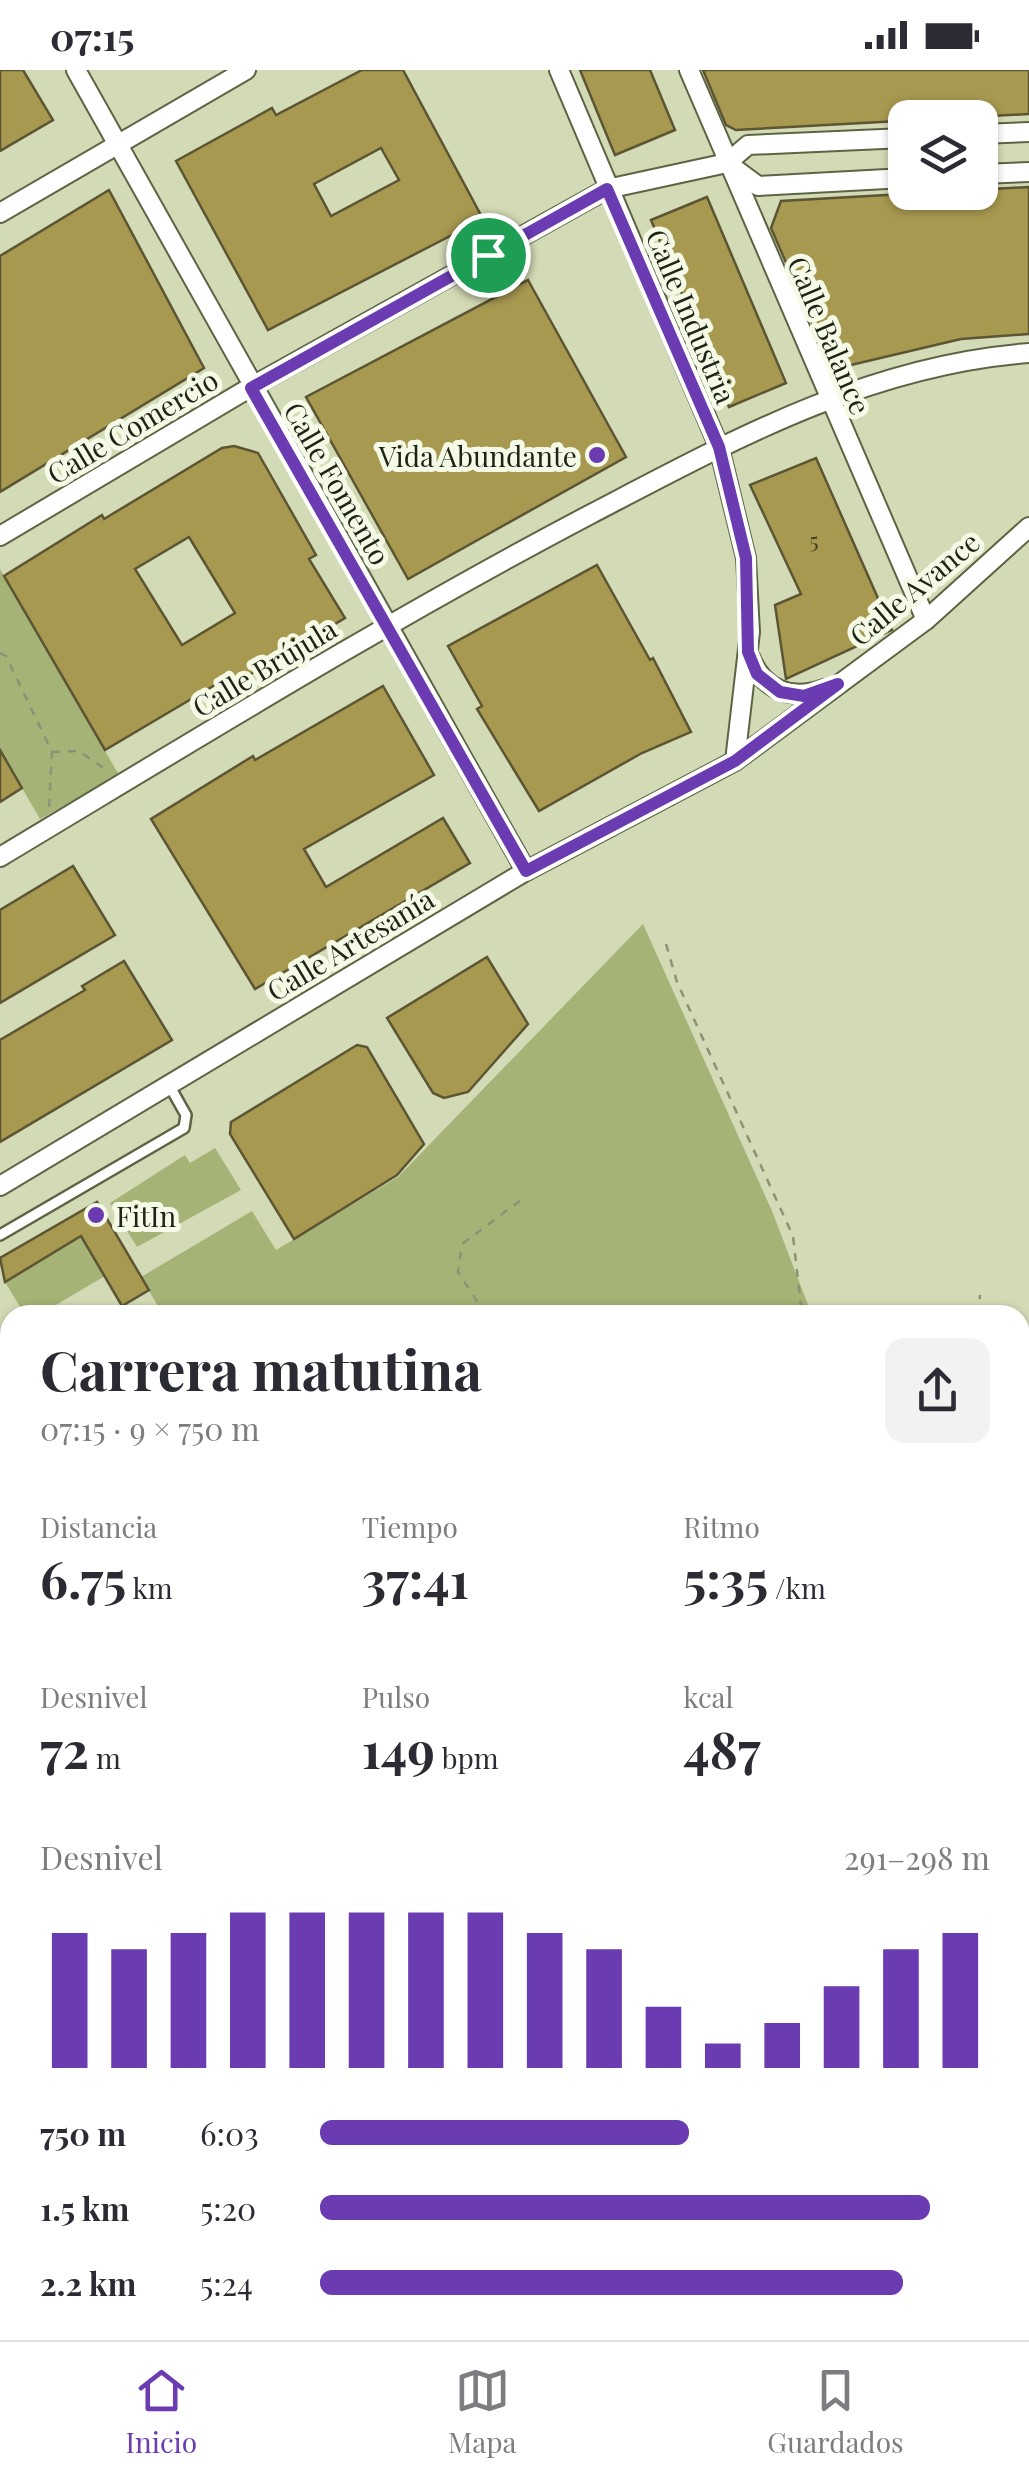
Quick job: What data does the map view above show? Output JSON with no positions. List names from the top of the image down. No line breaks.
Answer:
{"streets":{"street":["Calle Industria","Calle Balance","Calle Comercio","Calle Fomento","Calle Avance","Calle Brújula","Calle Artesanía"]},"crossings":[["Calle Industria","Calle Comercio"],["Calle Industria","Calle Avance"],["Calle Industria","Calle Brújula"],["Calle Industria","Calle Artesanía"],["Calle Balance","Calle Comercio"],["Calle Balance","Calle Avance"],["Calle Comercio","Calle Fomento"],["Calle Fomento","Calle Brújula"],["Calle Fomento","Calle Artesanía"],["Calle Avance","Calle Artesanía"]],"places":["Vida Abundante","FitIn"],"house_numbers":["5"],"page":{"status":"07:15","heading":["Carrera matutina","07:15 · 9 × 750 m"],"stats":[["Distancia","6.75 km"],["Tiempo","37:41"],["Ritmo","5:35 /km"],["Desnivel","72 m"],["Pulso","149 bpm"],["kcal","487"]],"chart":["Desnivel","291–298 m"],"list":[{"name":"750 m","note":"6:03"},{"name":"1.5 km","note":"5:20"},{"name":"2.2 km","note":"5:24"}],"tabs":["Inicio","Mapa","Guardados"]}}
